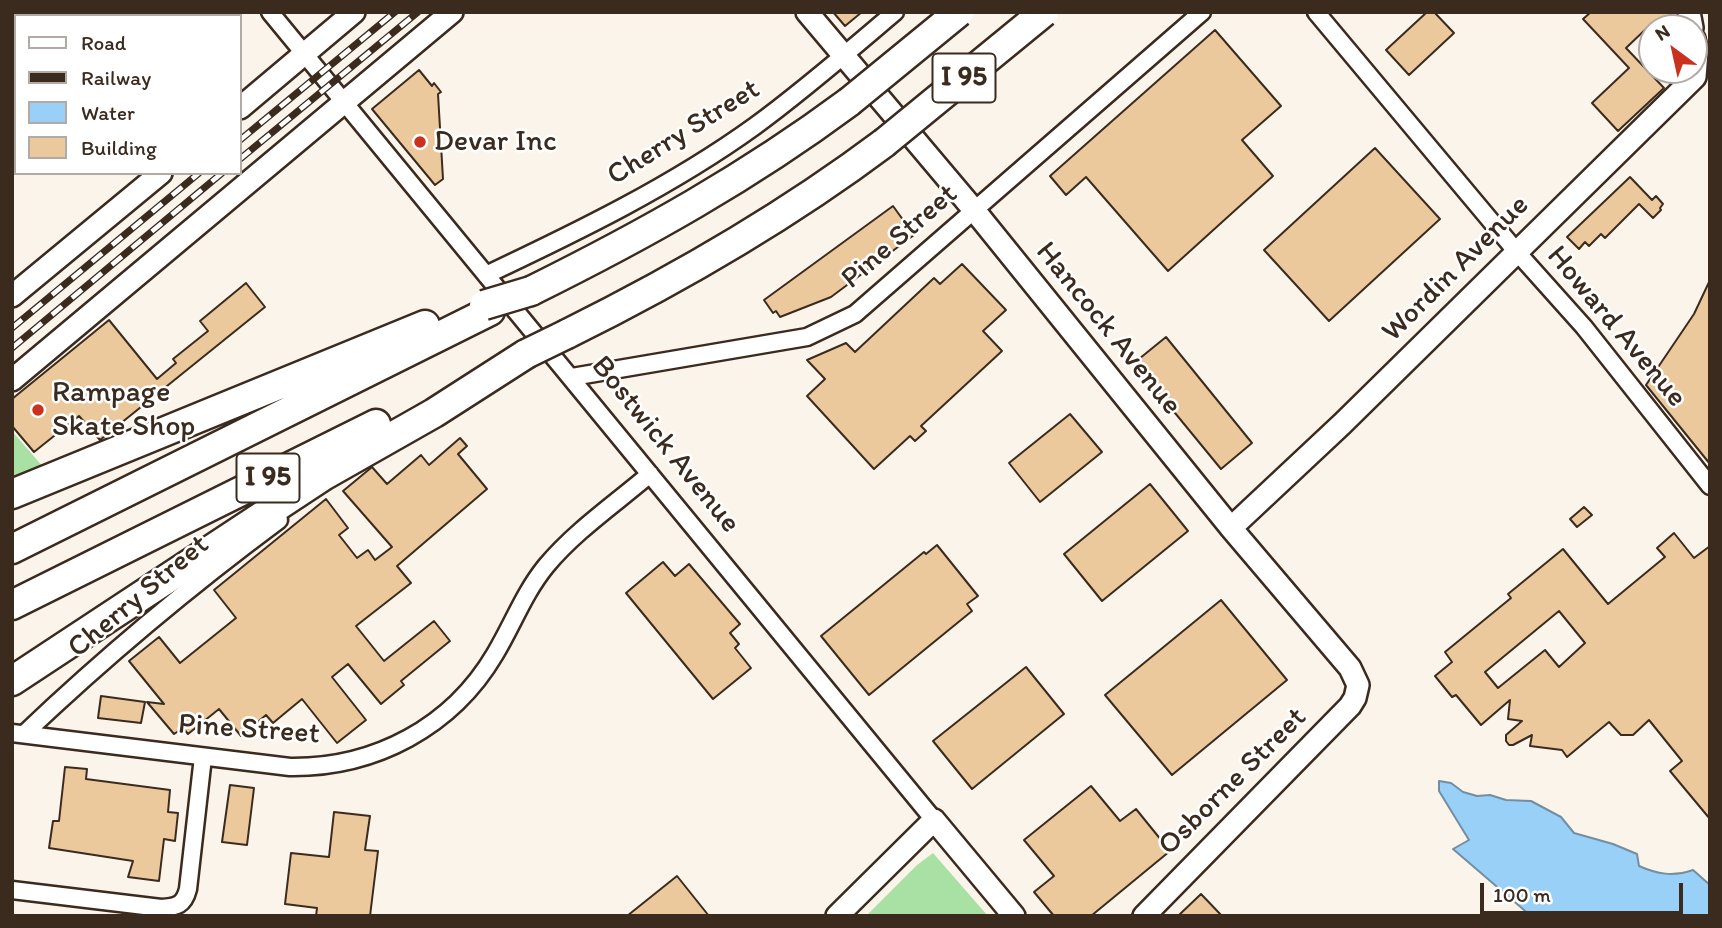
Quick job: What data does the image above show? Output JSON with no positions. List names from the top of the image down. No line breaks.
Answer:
{"streets":{"highway":["I 95"],"street":["Cherry Street","Pine Street","Wordin Avenue","Howard Avenue","Hancock Avenue","Bostwick Avenue","Osborne Street"]},"crossings":[["Cherry Street","Pine Street"],["Cherry Street","Hancock Avenue"],["Cherry Street","Bostwick Avenue"],["Pine Street","Hancock Avenue"],["Pine Street","Bostwick Avenue"],["Wordin Avenue","Howard Avenue"],["Wordin Avenue","Hancock Avenue"],["Hancock Avenue","Osborne Street"]],"places":["Devar Inc","Rampage Skate Shop"],"legend":["Road","Railway","Water","Building"],"scale_bar":"100 m","north":"top left"}
